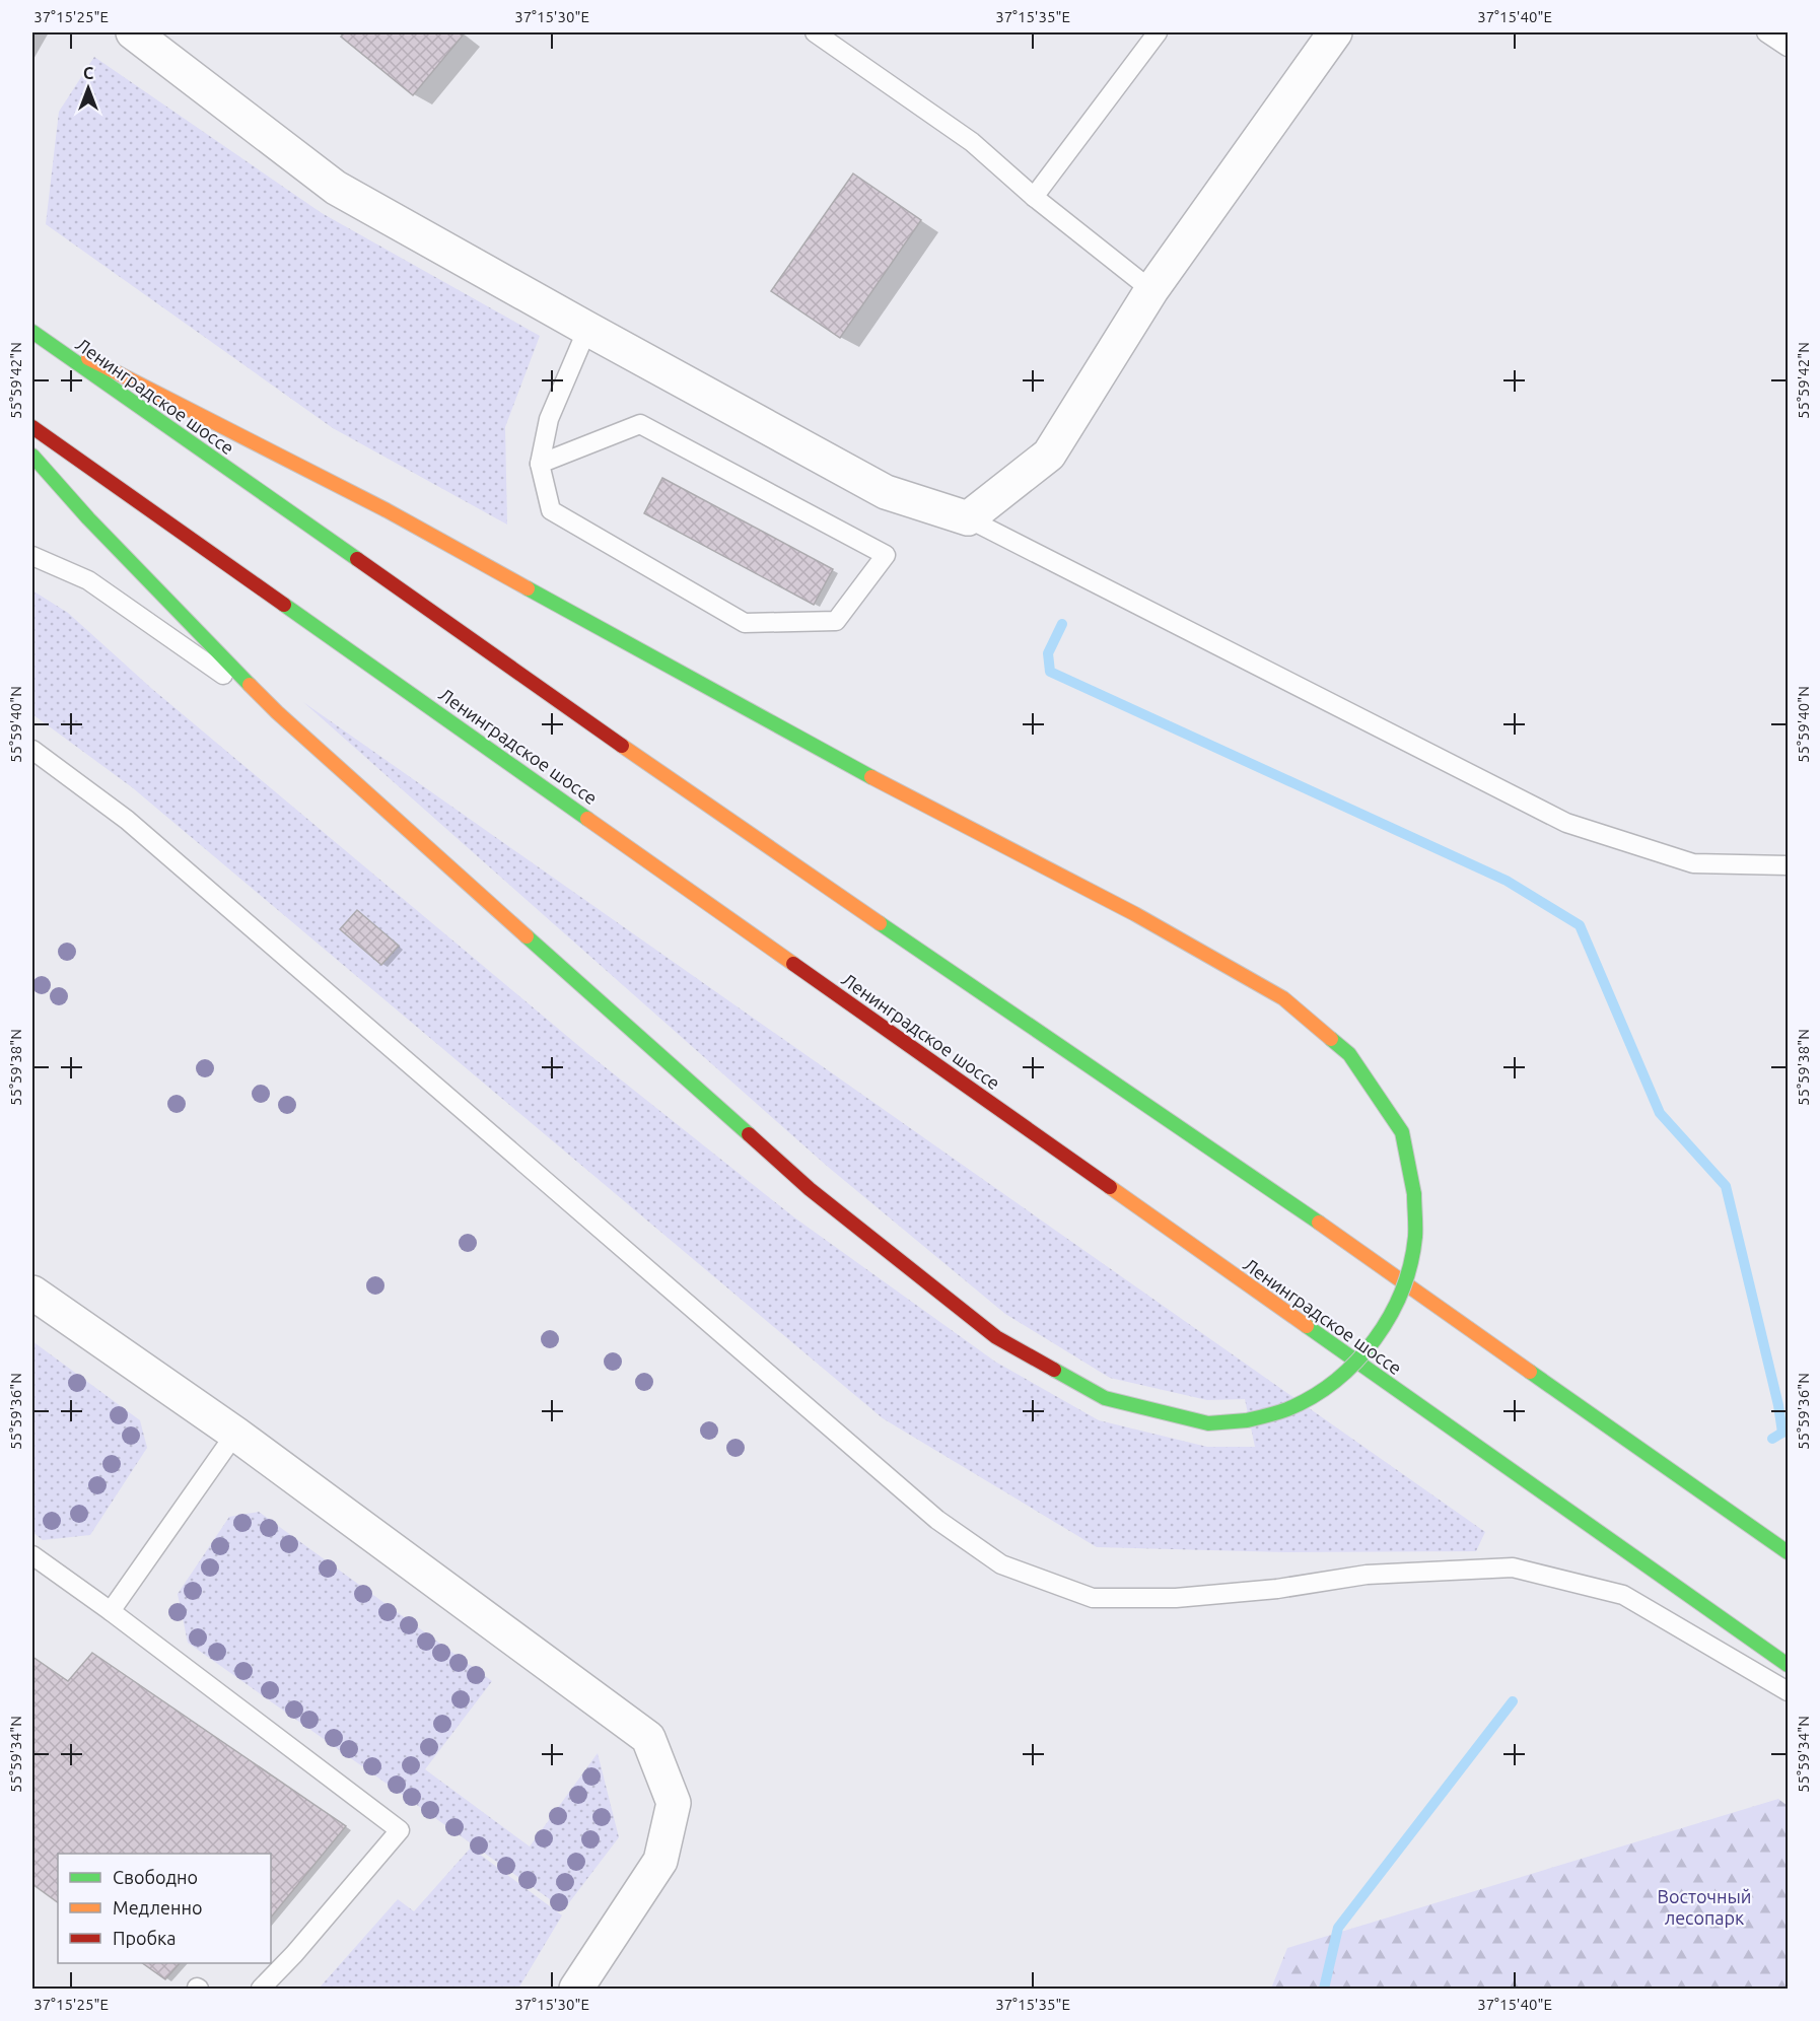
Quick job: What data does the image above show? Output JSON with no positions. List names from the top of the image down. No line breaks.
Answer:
{"streets":{"main road":["Ленинградское шоссе"]},"parks":["Восточный лесопарк"],"legend":["Свободно","Медленно","Пробка"],"north":"top","coordinates":["37°15'25\"E","37°15'30\"E","37°15'35\"E","37°15'40\"E","55°59'42\"N","55°59'40\"N","55°59'38\"N","55°59'36\"N","55°59'34\"N"]}
